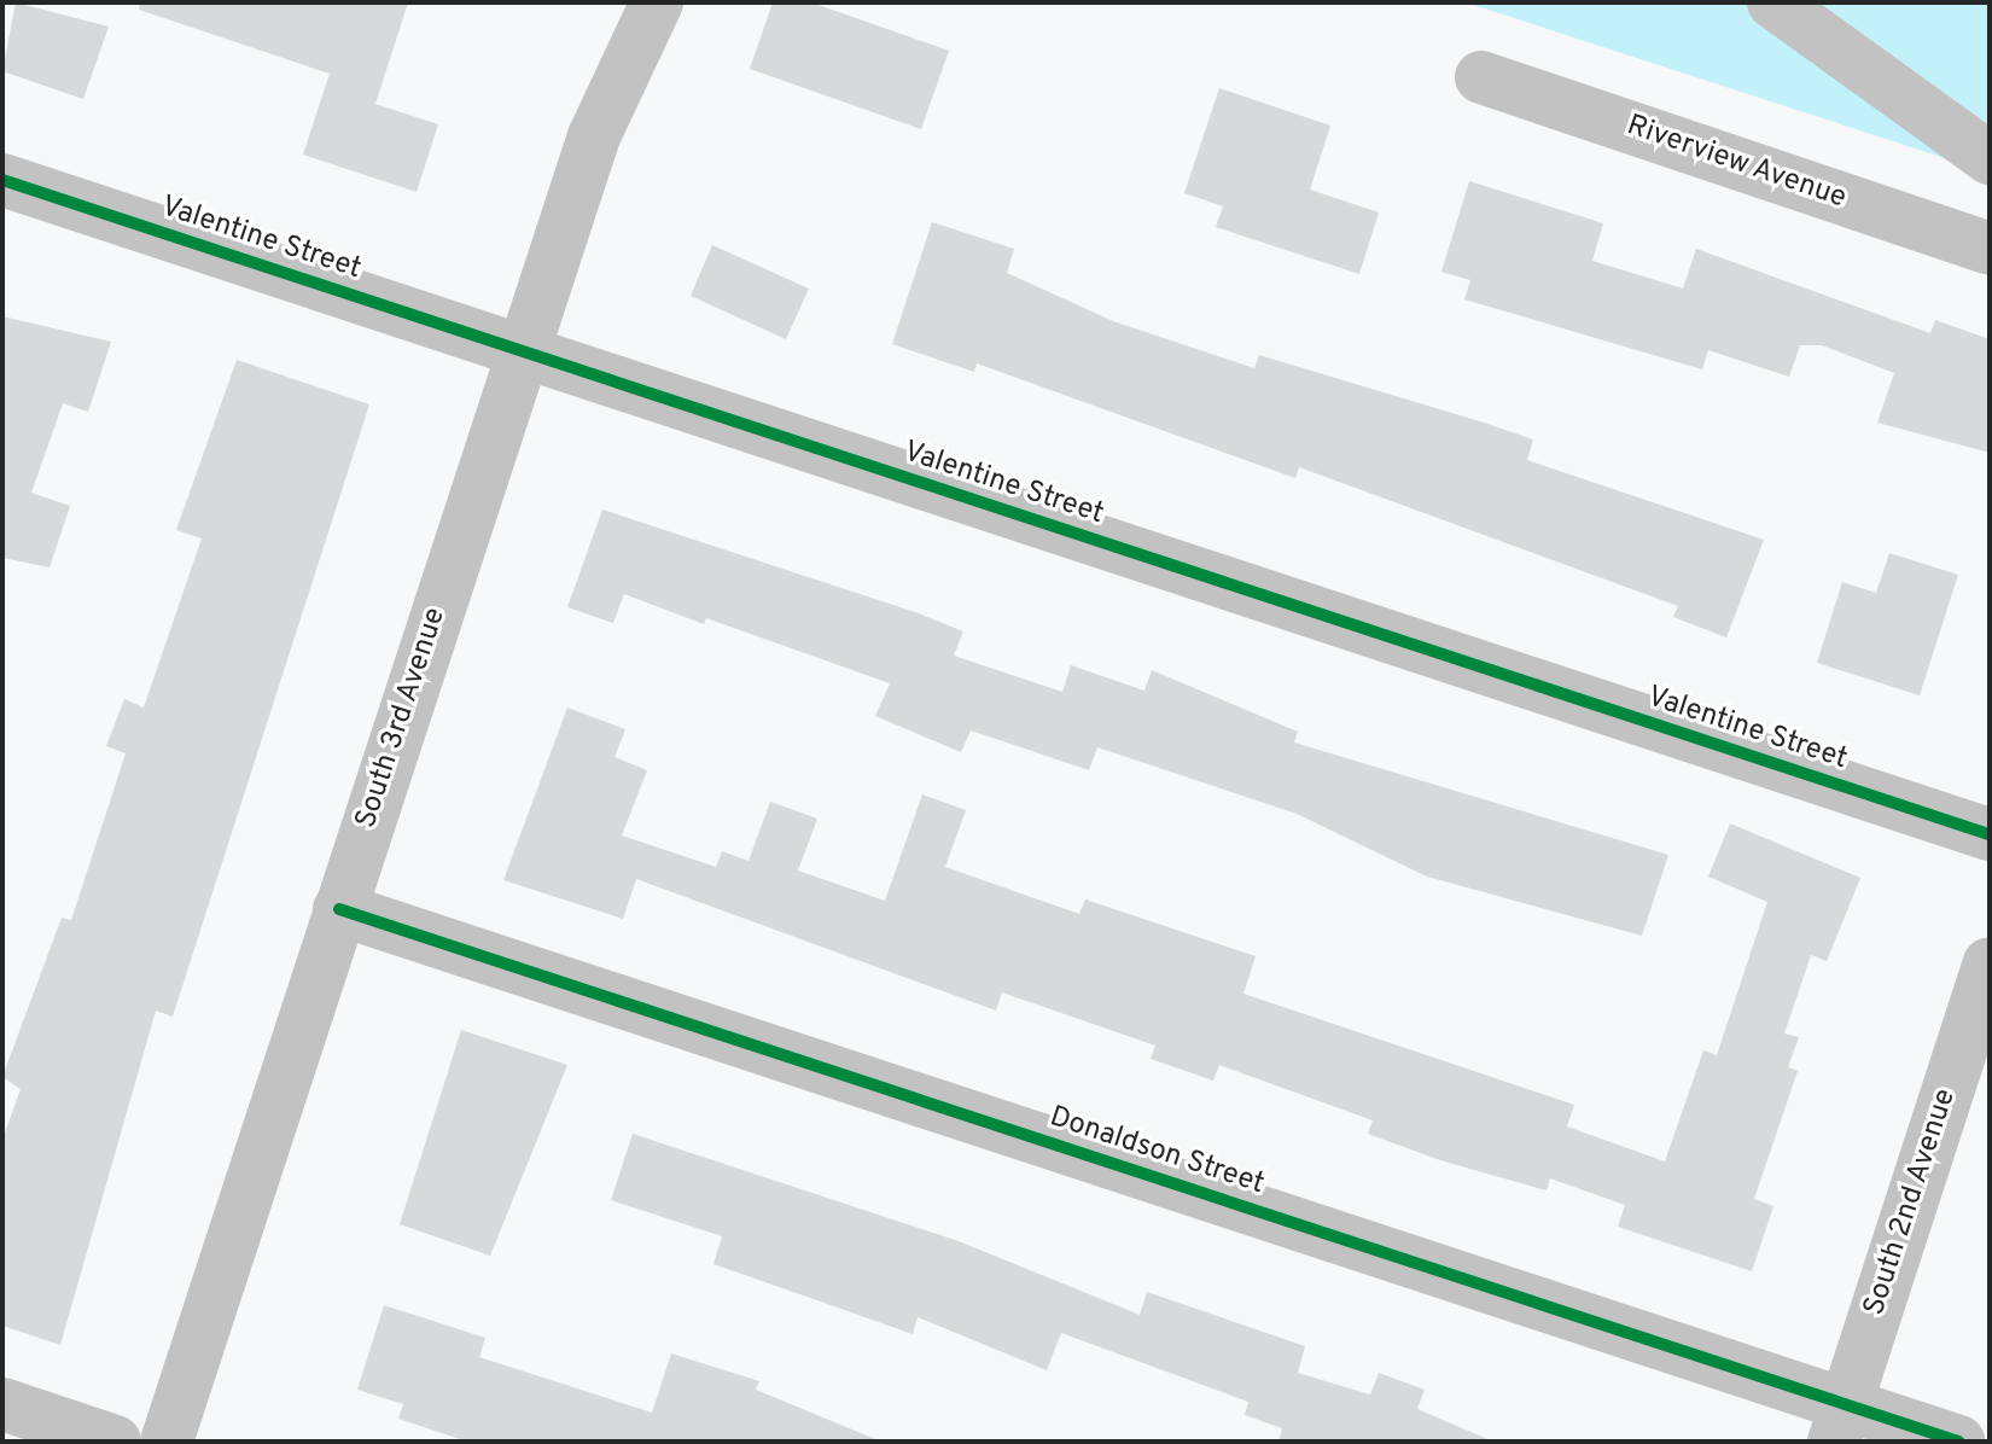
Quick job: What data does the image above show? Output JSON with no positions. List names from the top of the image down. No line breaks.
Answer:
{"streets":{"street":["Riverview Avenue","Valentine Street","South 3rd Avenue","Donaldson Street","South 2nd Avenue"]},"crossings":[["Valentine Street","South 3rd Avenue"],["South 3rd Avenue","Donaldson Street"],["Donaldson Street","South 2nd Avenue"]]}
